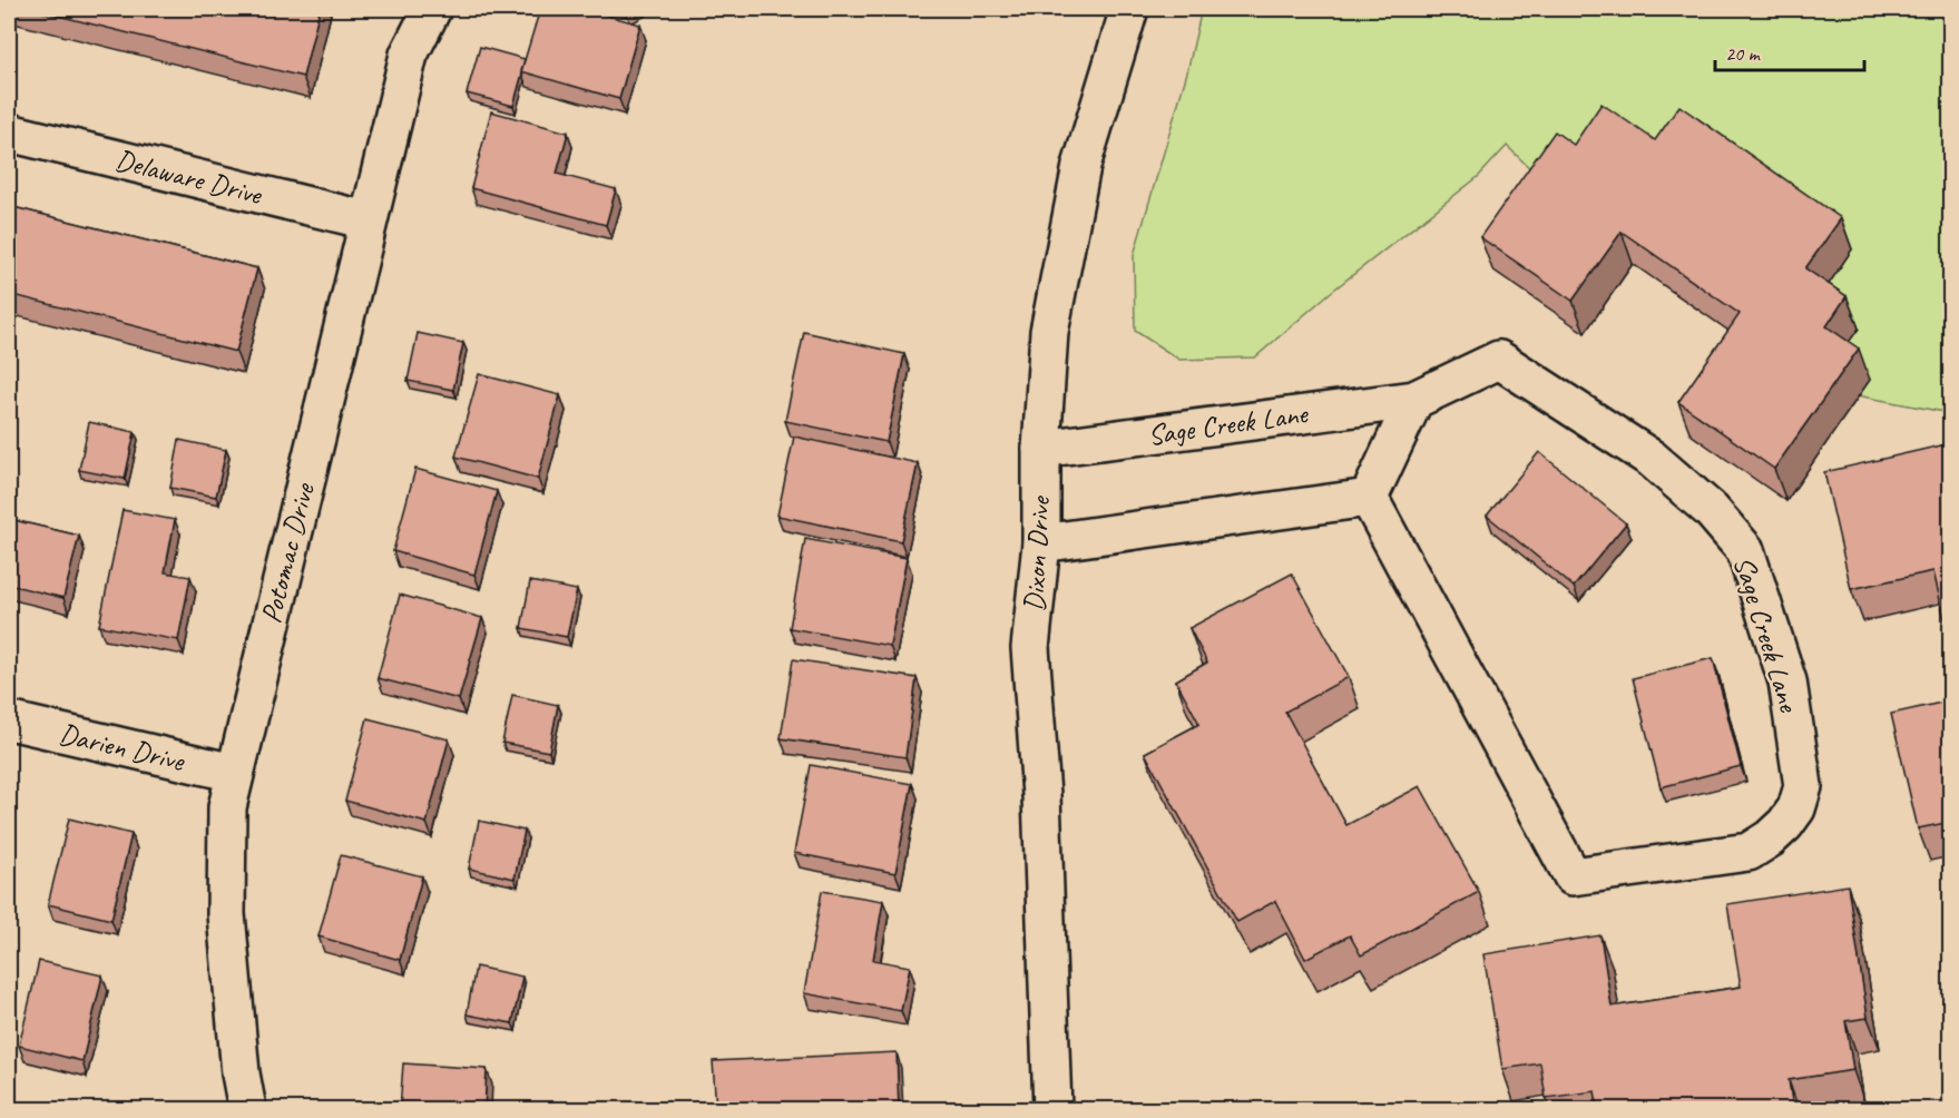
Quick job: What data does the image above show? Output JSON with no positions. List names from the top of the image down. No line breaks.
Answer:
{"streets":{"street":["Delaware Drive","Sage Creek Lane","Potomac Drive","Dixon Drive","Darien Drive"]},"crossings":[["Delaware Drive","Potomac Drive"],["Sage Creek Lane","Dixon Drive"],["Potomac Drive","Darien Drive"]],"scale_bar":"20 m"}
